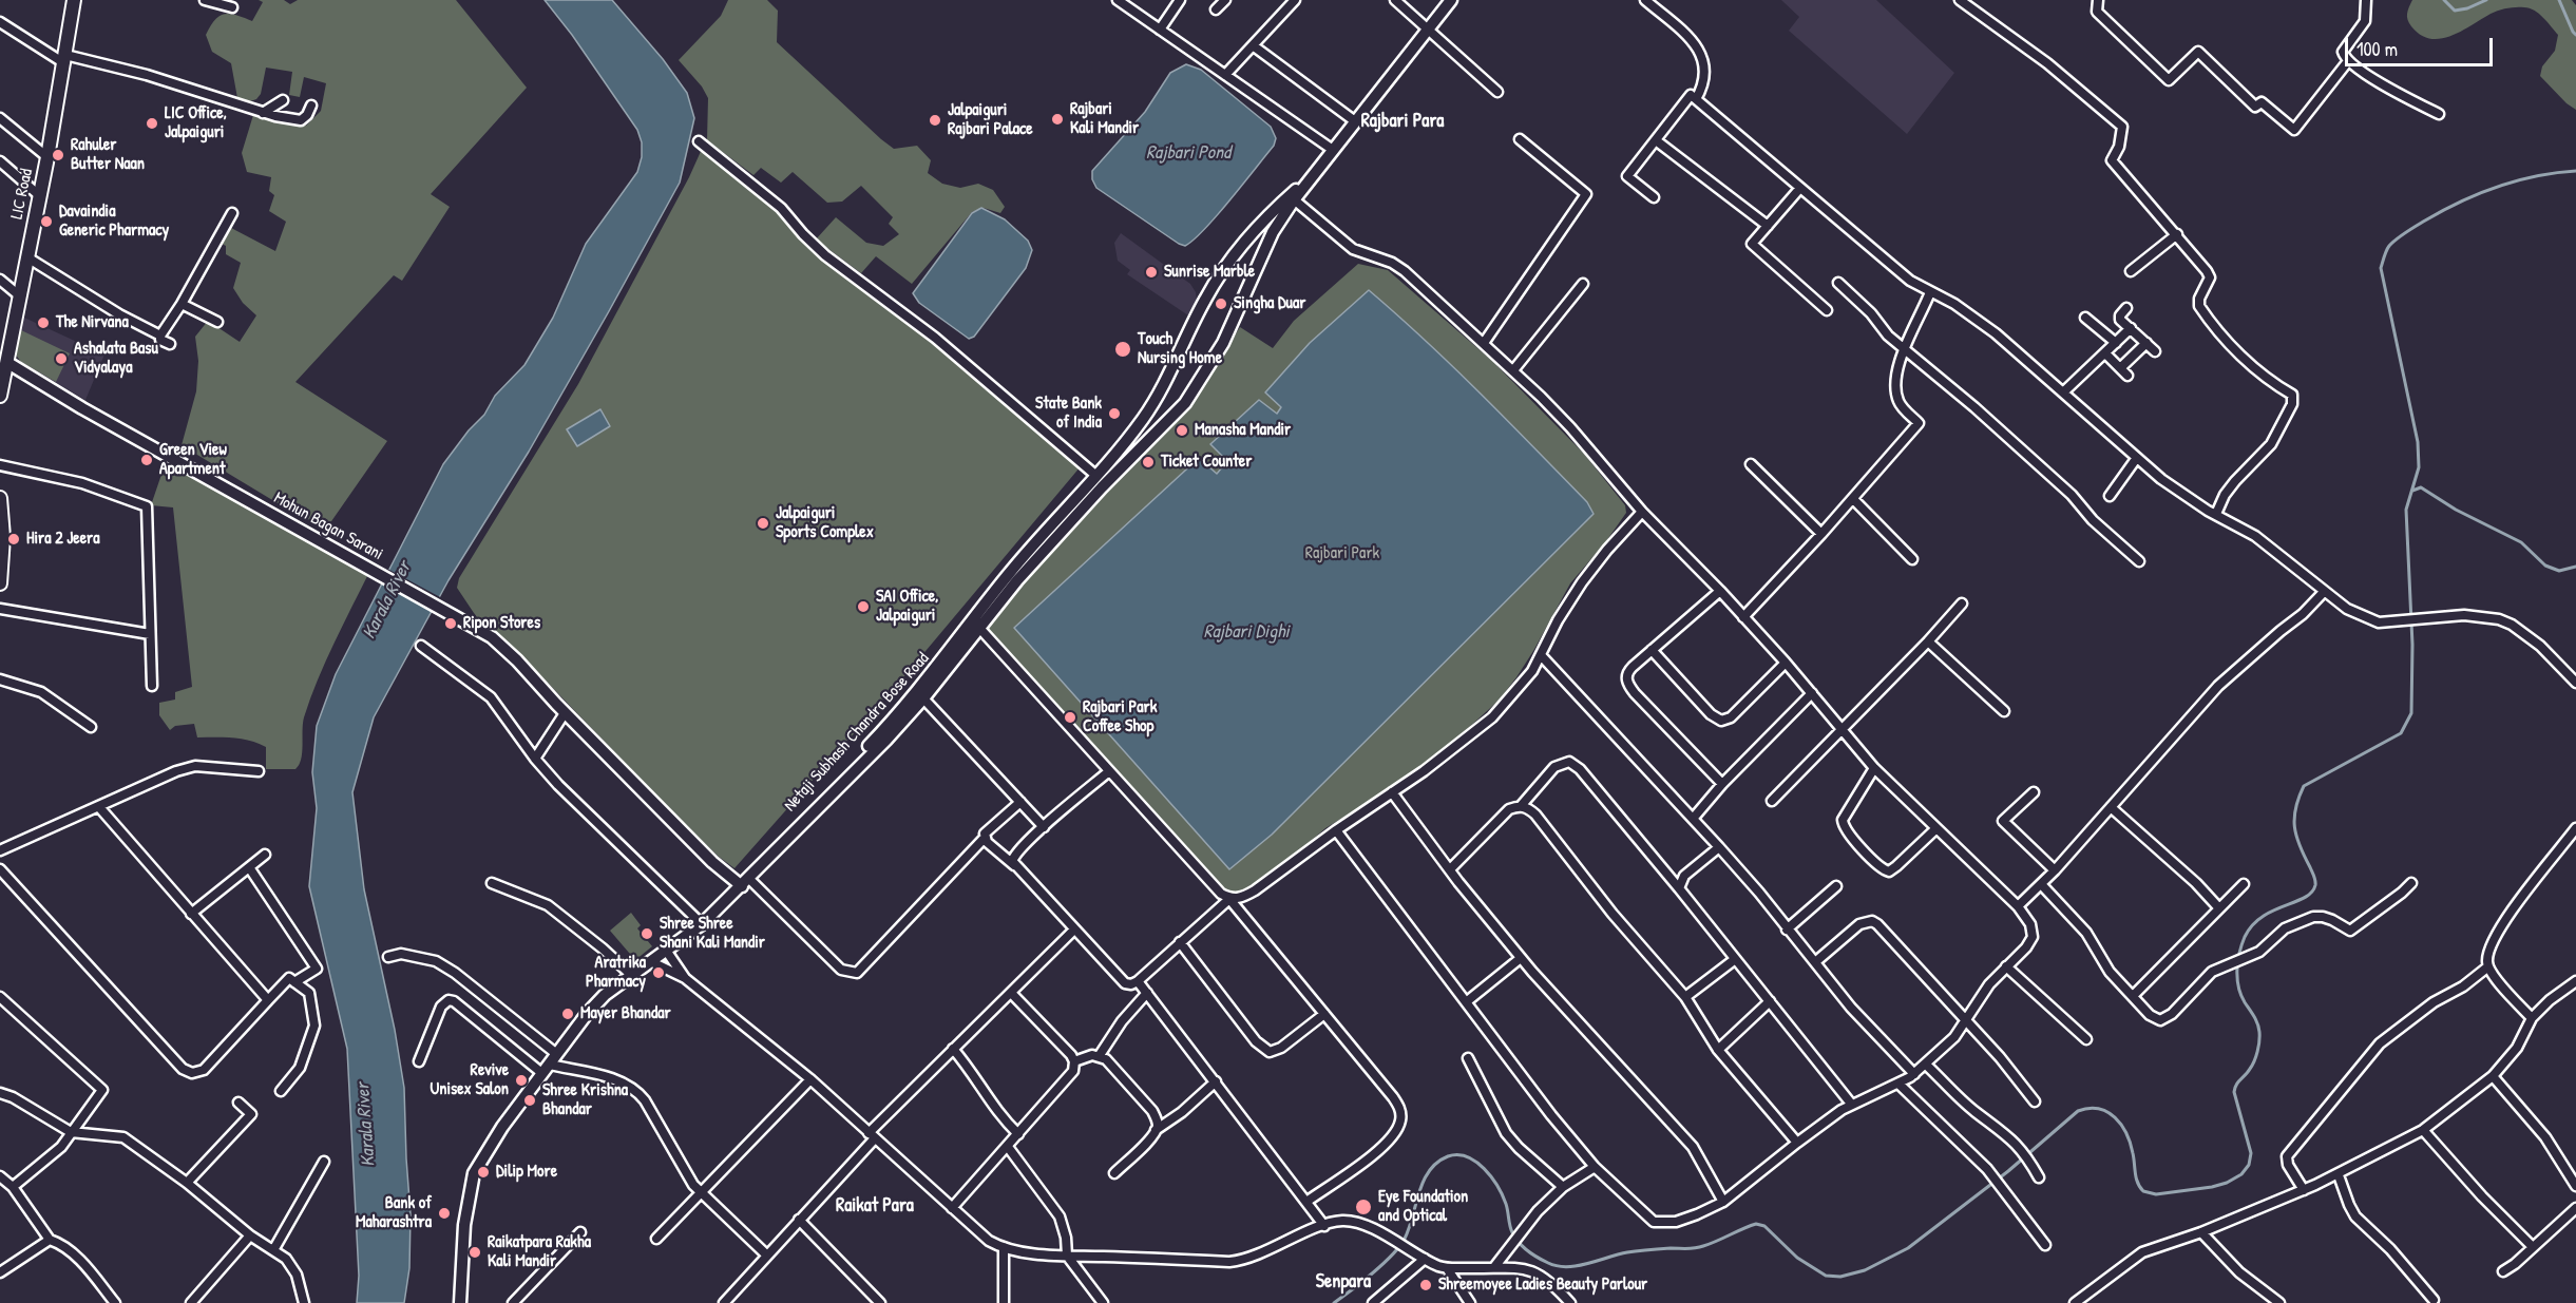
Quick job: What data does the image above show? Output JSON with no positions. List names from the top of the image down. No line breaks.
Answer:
{"streets":{"main road":["LIC Road"],"street":["Mohun Bagan Sarani","Netaji Subhash Chandra Bose Road"]},"crossings":[["LIC Road","Mohun Bagan Sarani"],["Mohun Bagan Sarani","Netaji Subhash Chandra Bose Road"]],"districts":["Rajbari Para","Raikat Para","Senpara"],"water":["Rajbari Pond","Karala River","Rajbari Dighi"],"parks":["Rajbari Park"],"places":["Rajbari Kali Mandir","Jalpaiguri Rajbari Palace","LIC Office, Jalpaiguri","Rahuler Butter Naan","Davaindia Generic Pharmacy","Sunrise Marble","Singha Duar","The Nirvana","Touch Nursing Home","Ashalata Basu Vidyalaya","State Bank of India","Manasha Mandir","Green View Apartment","Ticket Counter","Jalpaiguri Sports Complex","Hira 2 Jeera","SAI Office, Jalpaiguri","Ripon Stores","Rajbari Park Coffee Shop","Shree Shree Shani Kali Mandir","Aratrika Pharmacy","Mayer Bhandar","Revive Unisex Salon","Shree Krishna Bhandar","Dilip More","Eye Foundation and Optical","Bank of Maharashtra","Raikatpara Rakha Kali Mandir","Shreemoyee Ladies Beauty Parlour"],"scale_bar":"100 m"}
